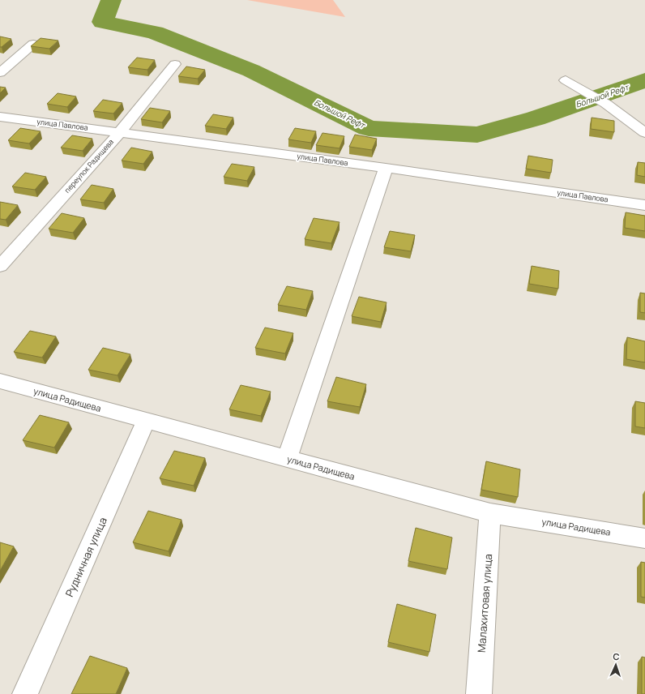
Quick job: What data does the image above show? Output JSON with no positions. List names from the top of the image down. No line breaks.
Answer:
{"streets":{"street":["улица Павлова","переулок Радищева","улица Радищева","Рудничная улица","Малахитовая улица"]},"crossings":[["улица Павлова","переулок Радищева"],["улица Радищева","Рудничная улица"],["улица Радищева","Малахитовая улица"]],"water":["Большой Рефт"],"north":"top"}
